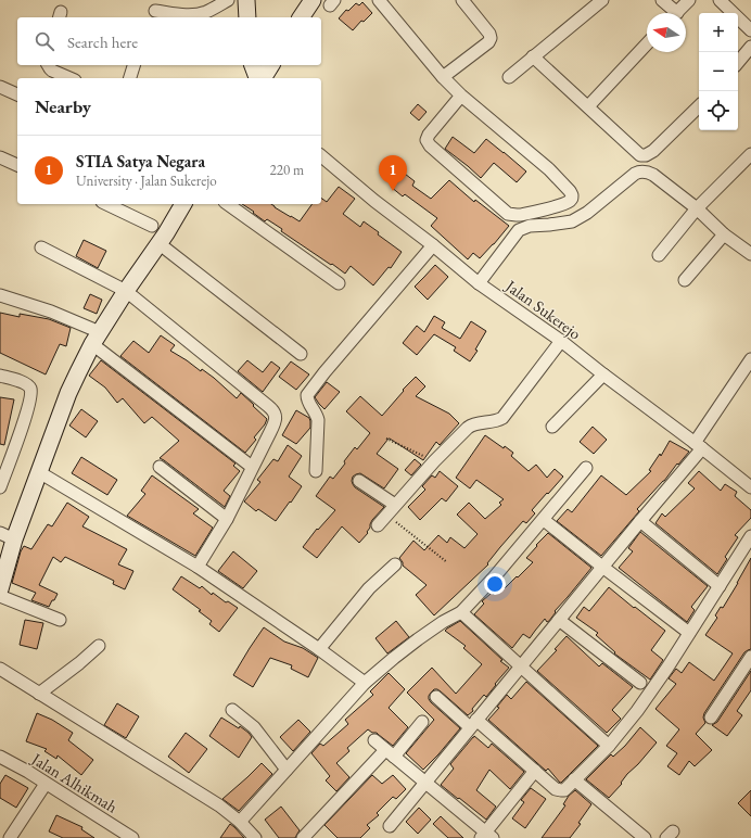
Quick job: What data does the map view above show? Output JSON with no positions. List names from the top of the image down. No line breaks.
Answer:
{"streets":{"street":["Jalan Sukerejo","Jalan Alhikmah"]},"north":"left","page":{"map_buttons":["+","−"],"search":"Search here","heading":"Nearby","list":[{"mark":"1","name":"STIA Satya Negara","note":"University · Jalan Sukerejo","value":"220 m"}],"pins":"1"}}
